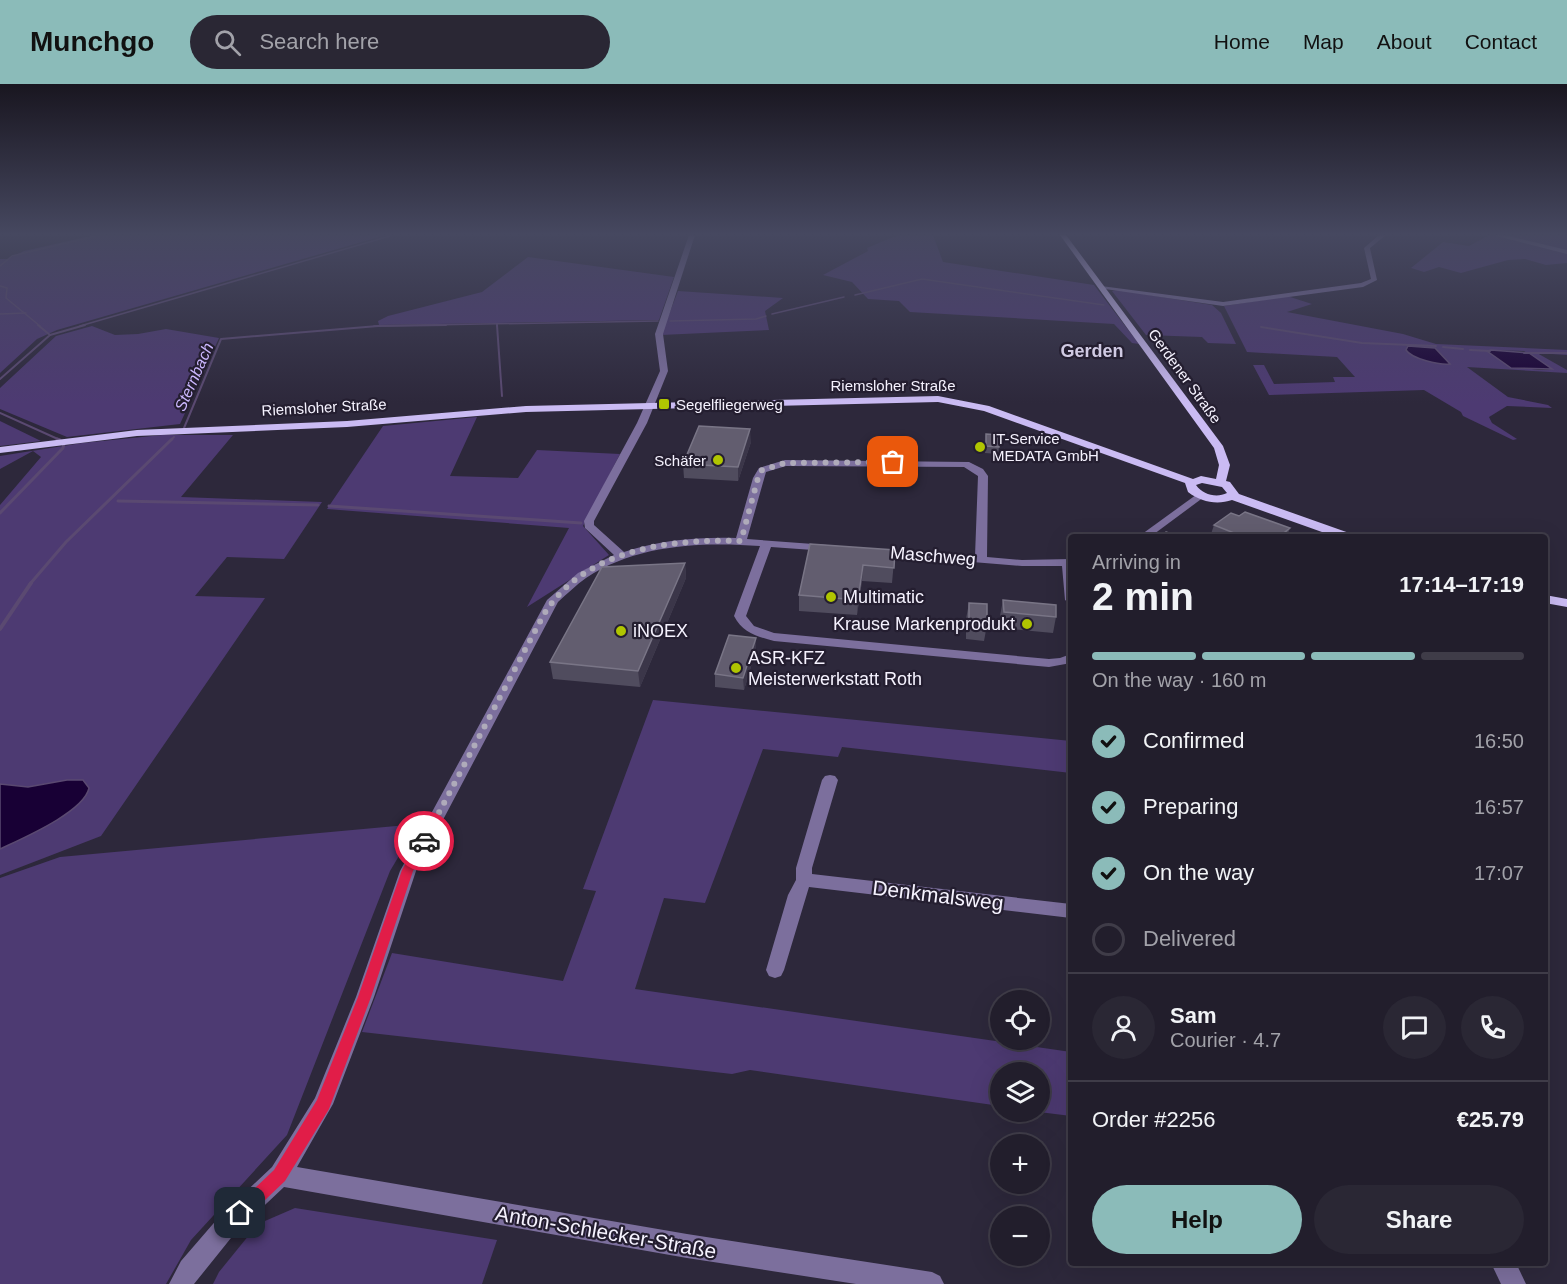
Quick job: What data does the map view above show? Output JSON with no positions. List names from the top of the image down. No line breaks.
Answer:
{"streets":{"main road":["Gerdener Straße","Riemsloher Straße"],"street":["Maschweg","Denkmalsweg","Anton-Schlecker-Straße"]},"crossings":[["Gerdener Straße","Riemsloher Straße"]],"districts":["Gerden"],"water":["Sternbach"],"places":{"transit":["Segelfliegerweg"],"other":["IT-Service MEDATA GmbH","Schäfer","Multimatic","Krause Markenprodukt","iNOEX","ASR-KFZ Meisterwerkstatt Roth"]},"page":{"header":"Munchgo","search":"Search here","nav":["Home","Map","About","Contact"],"heading":["2 min","Arriving in","17:14–17:19"],"panel":["Sam","Courier · 4.7","Order #2256","€25.79"],"bar":"On the way · 160 m","list":[["Confirmed","16:50"],["Preparing","16:57"],["On the way","17:07"],"Delivered"],"map_buttons":["+","−"],"buttons":["Help","Share"]}}
